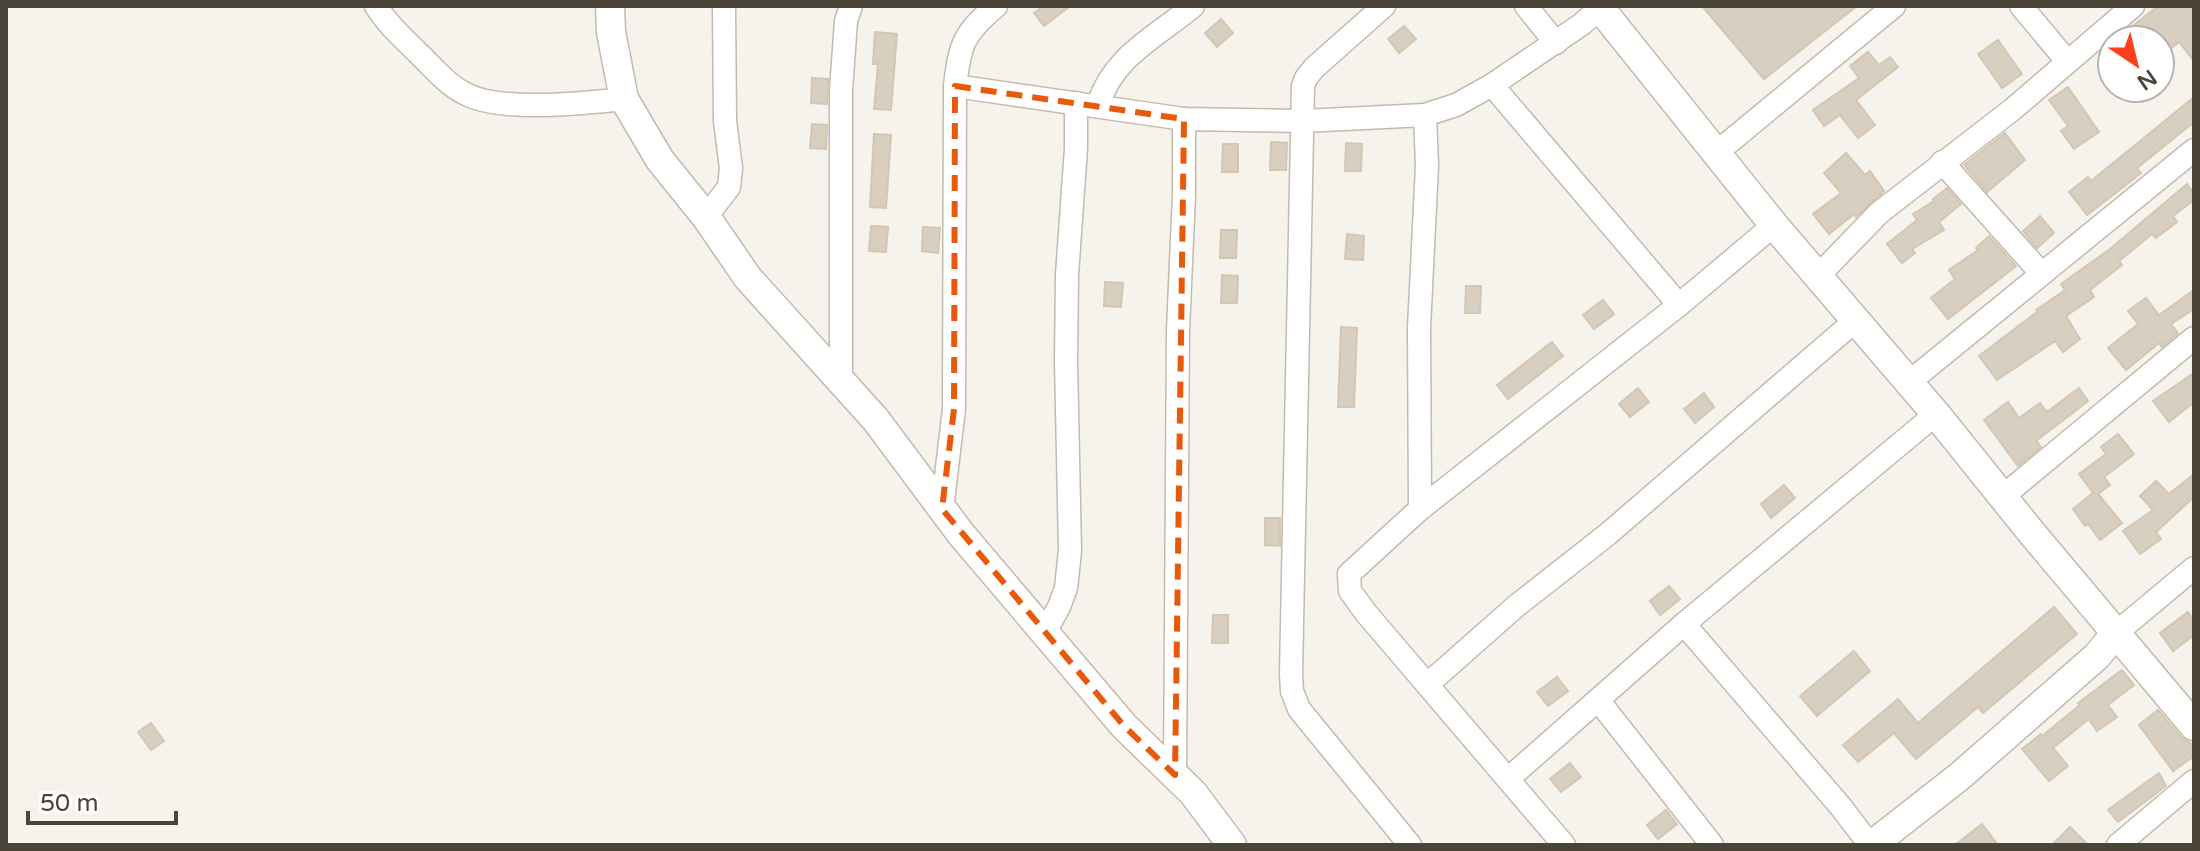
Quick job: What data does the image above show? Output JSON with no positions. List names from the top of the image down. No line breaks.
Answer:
{"scale_bar":"50 m","north":"bottom right"}
